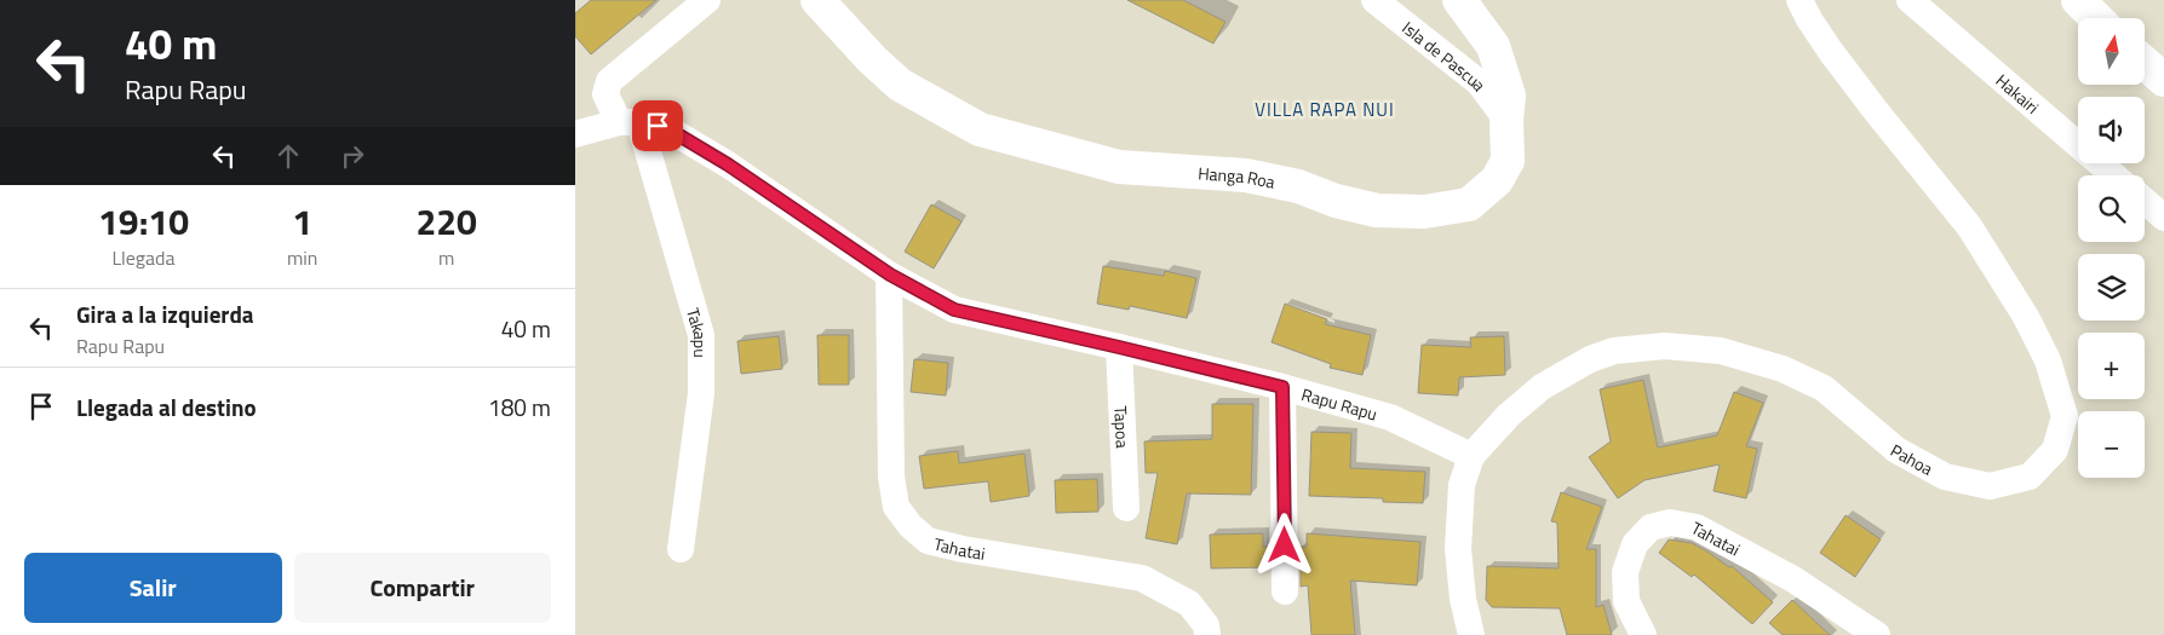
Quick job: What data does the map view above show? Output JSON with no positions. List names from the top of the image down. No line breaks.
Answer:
{"streets":{"street":["Isla de Pascua","Hakairi","Hanga Roa","Takapu","Rapu Rapu","Tapoa","Pahoa","Tahatai"]},"crossings":[["Isla de Pascua","Hanga Roa"],["Takapu","Rapu Rapu"],["Rapu Rapu","Tapoa"],["Rapu Rapu","Pahoa"],["Rapu Rapu","Tahatai"]],"districts":["VILLA RAPA NUI"],"north":"top","page":{"turn":["40 m","Rapu Rapu"],"map_buttons":["+","−"],"eta":["19:10","Llegada","1","min","220","m"],"list":[{"name":"Gira a la izquierda","note":"Rapu Rapu","value":"40 m"},{"name":"Llegada al destino","value":"180 m"}],"buttons":["Salir","Compartir"]}}
